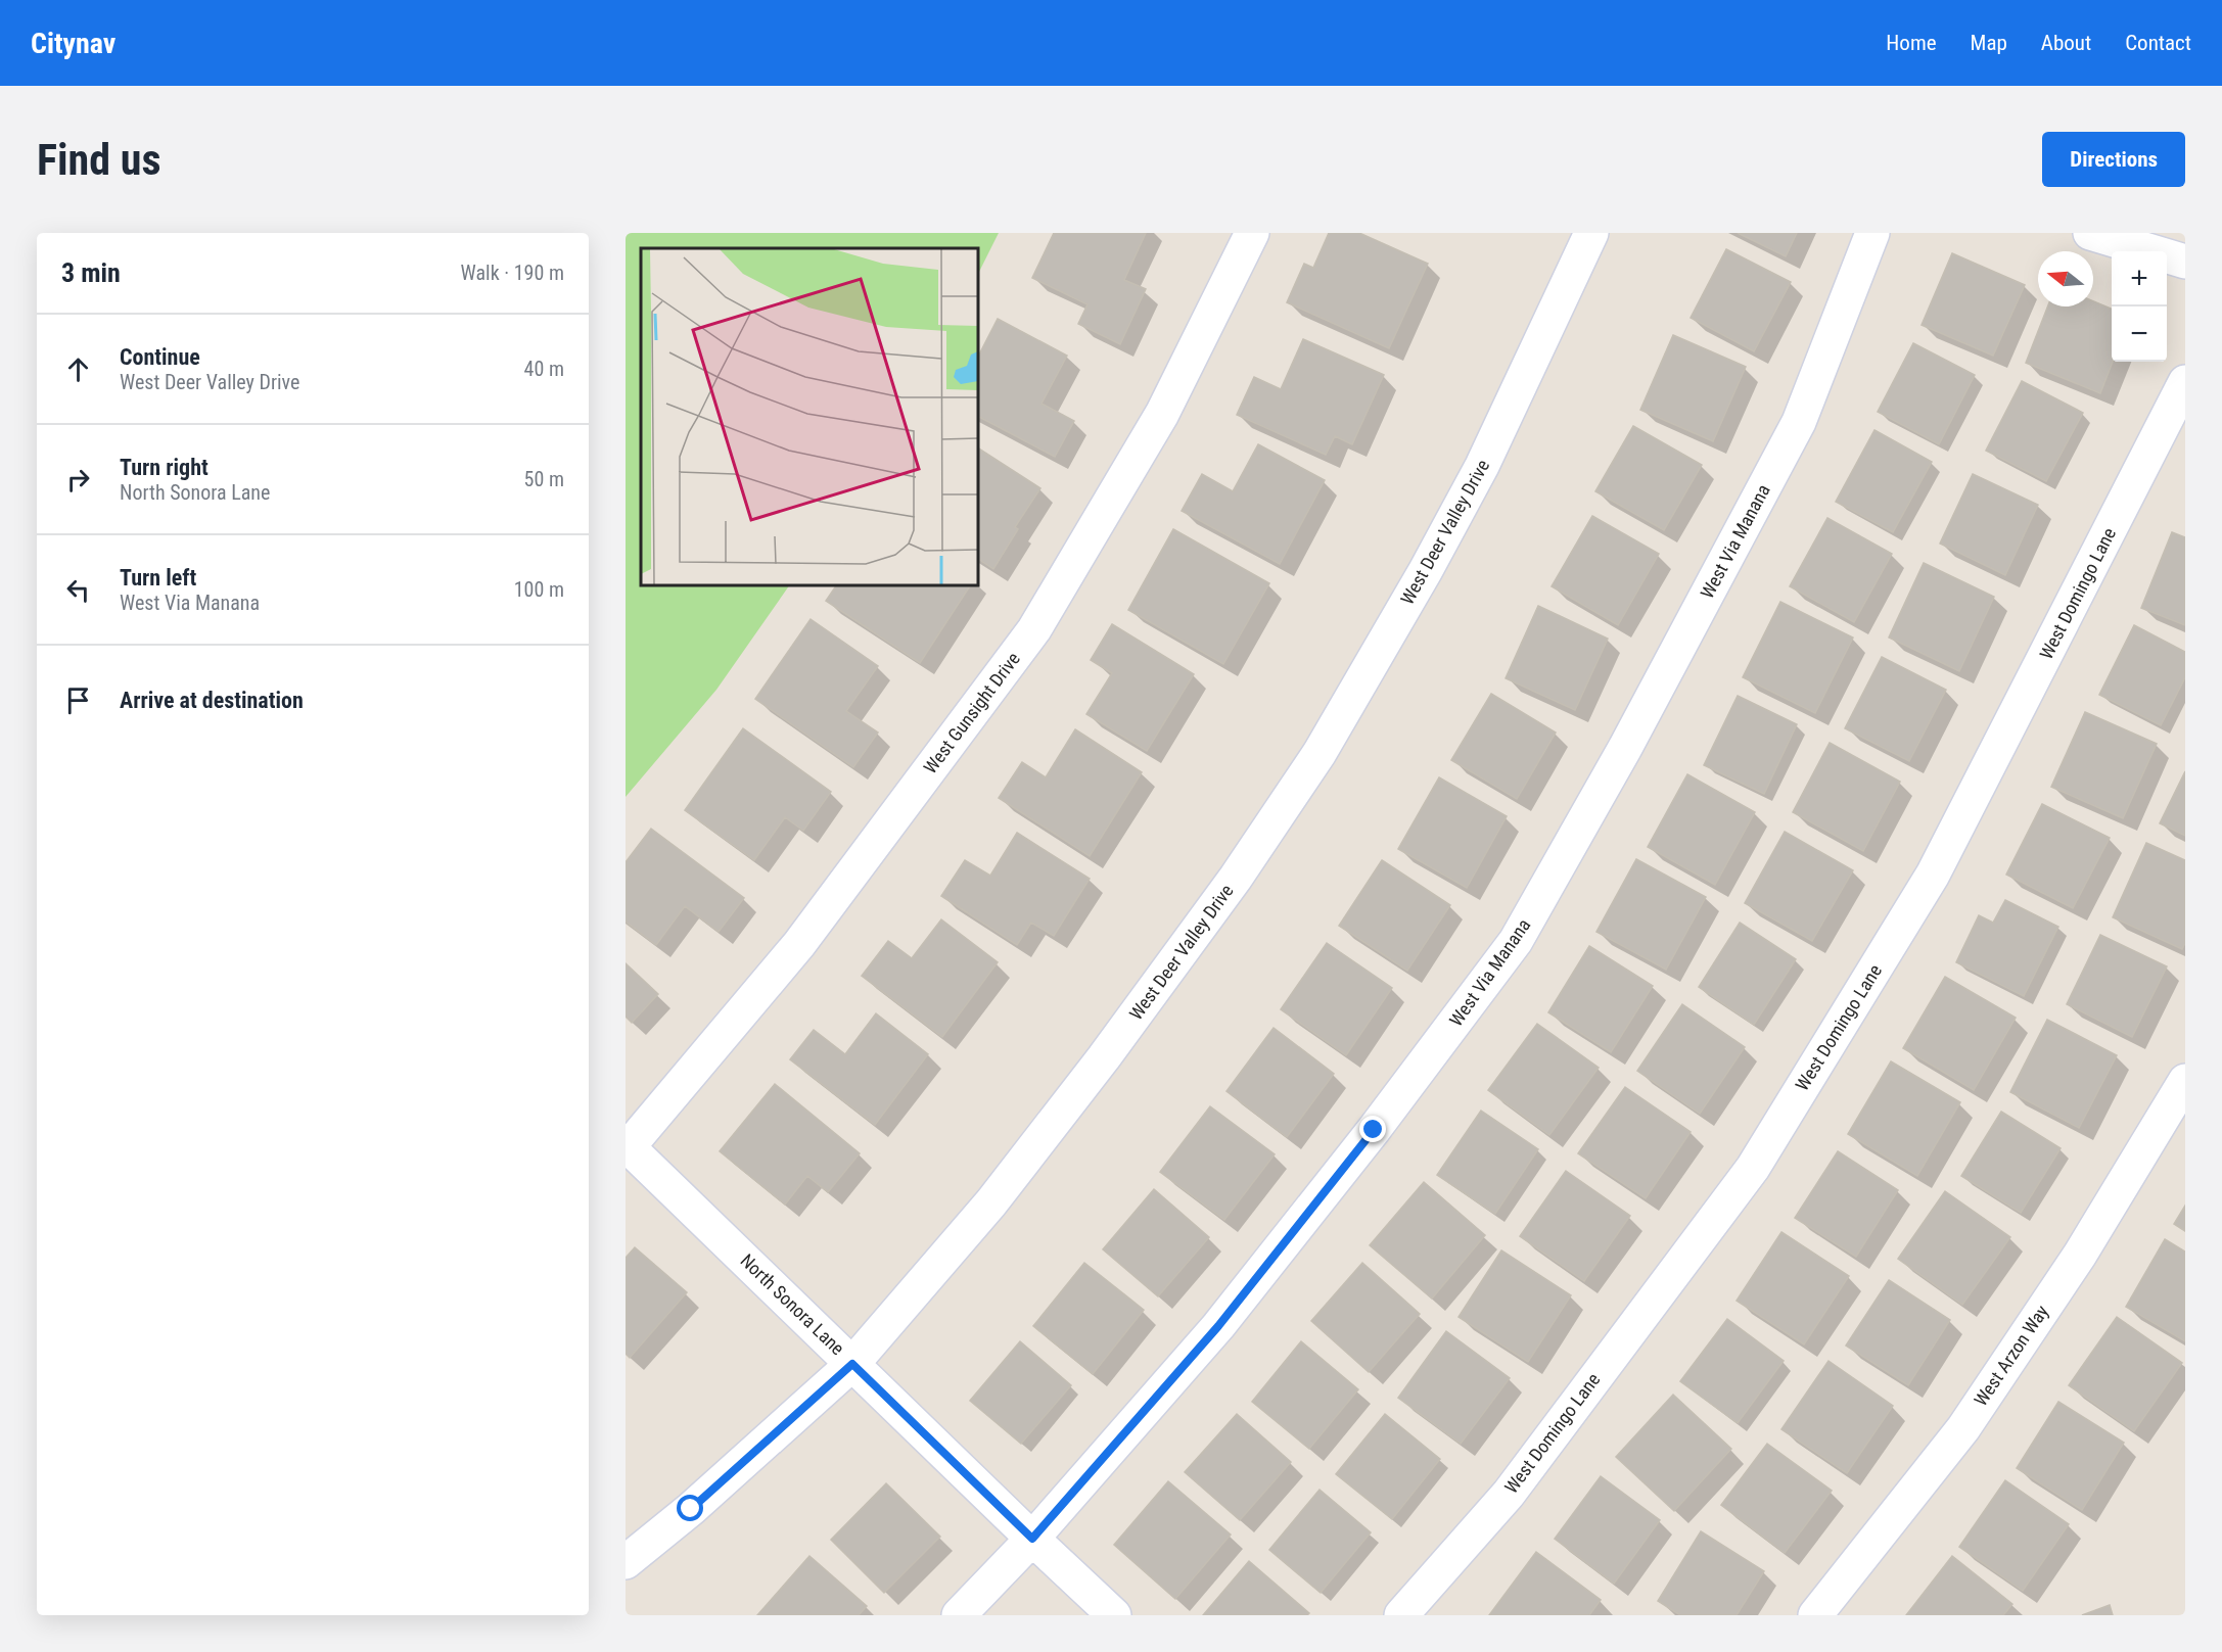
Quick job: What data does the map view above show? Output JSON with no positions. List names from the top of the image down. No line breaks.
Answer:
{"streets":{"street":["West Deer Valley Drive","West Via Manana","West Domingo Lane","West Gunsight Drive","North Sonora Lane","West Arzon Way"]},"crossings":[["West Deer Valley Drive","North Sonora Lane"],["West Via Manana","North Sonora Lane"],["West Gunsight Drive","North Sonora Lane"]],"north":"left","page":{"header":"Citynav","nav":["Home","Map","About","Contact"],"buttons":"Directions","title":"Find us","heading":["3 min","Walk · 190 m"],"map_buttons":["+","−"],"list":[["Continue","West Deer Valley Drive","40 m"],["Turn right","North Sonora Lane","50 m"],["Turn left","West Via Manana","100 m"],"Arrive at destination"]}}
